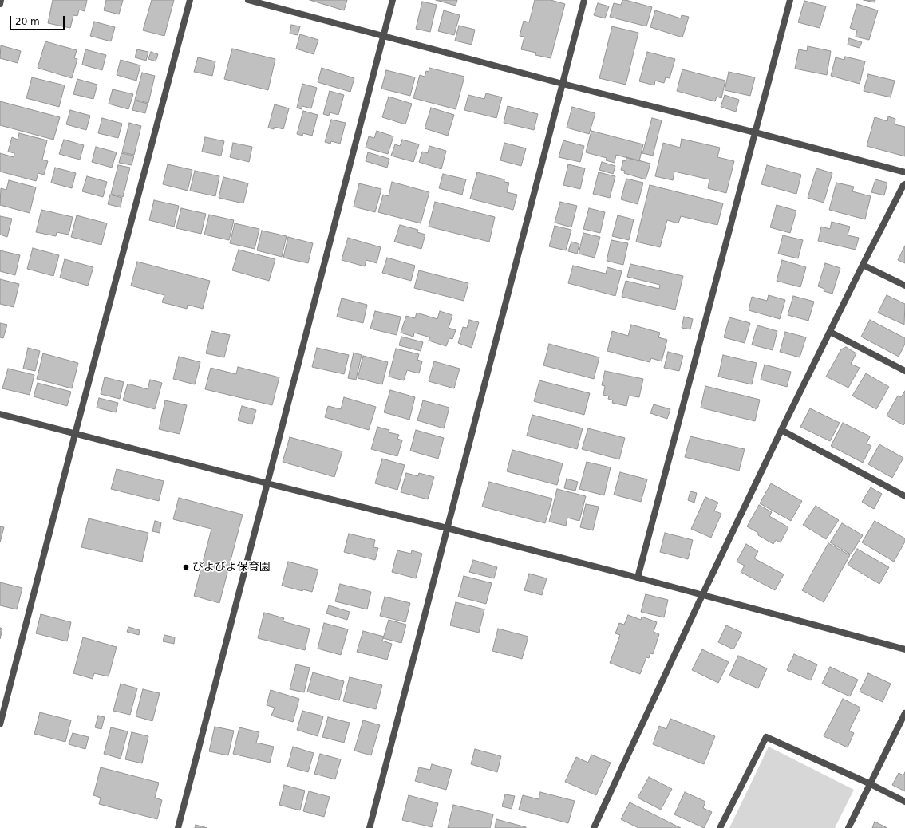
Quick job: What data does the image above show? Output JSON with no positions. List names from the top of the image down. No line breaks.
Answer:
{"places":["ぴよびよ保育園"],"scale_bar":"20 m"}
